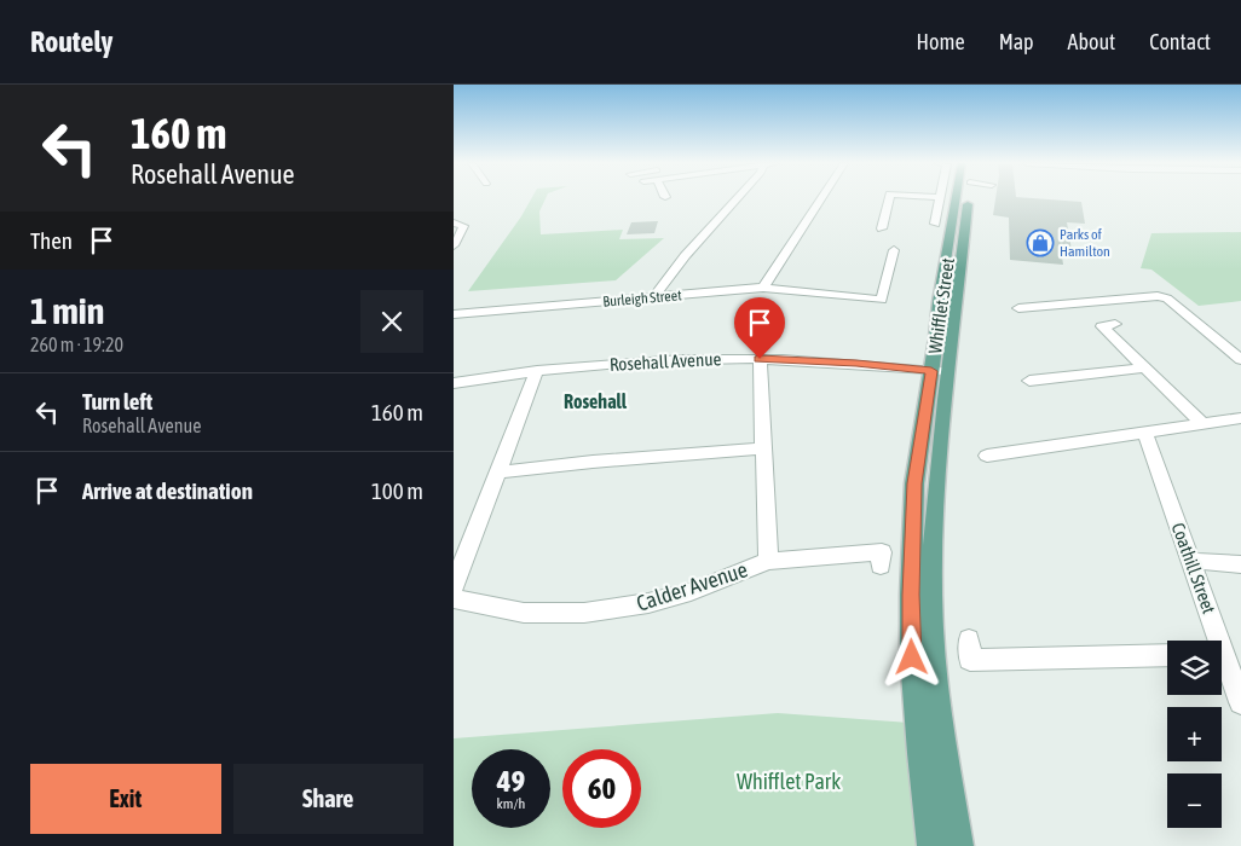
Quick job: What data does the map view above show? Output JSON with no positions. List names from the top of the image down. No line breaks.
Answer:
{"streets":{"main road":["Whifflet Street"],"street":["Burleigh Street","Rosehall Avenue","Coathill Street","Calder Avenue"]},"crossings":[["Whifflet Street","Rosehall Avenue"]],"districts":["Rosehall"],"parks":["Whifflet Park"],"places":{"shop":["Parks of Hamilton"]},"page":{"header":"Routely","nav":["Home","Map","About","Contact"],"turn":["160 m","Rosehall Avenue"],"then":"Then","heading":["1 min","260 m · 19:20"],"list":[{"name":"Turn left","note":"Rosehall Avenue","value":"160 m"},{"name":"Arrive at destination","value":"100 m"}],"map_buttons":["+","−"],"speed":"49 km/h","limit":"60","buttons":["Exit","Share"]}}
